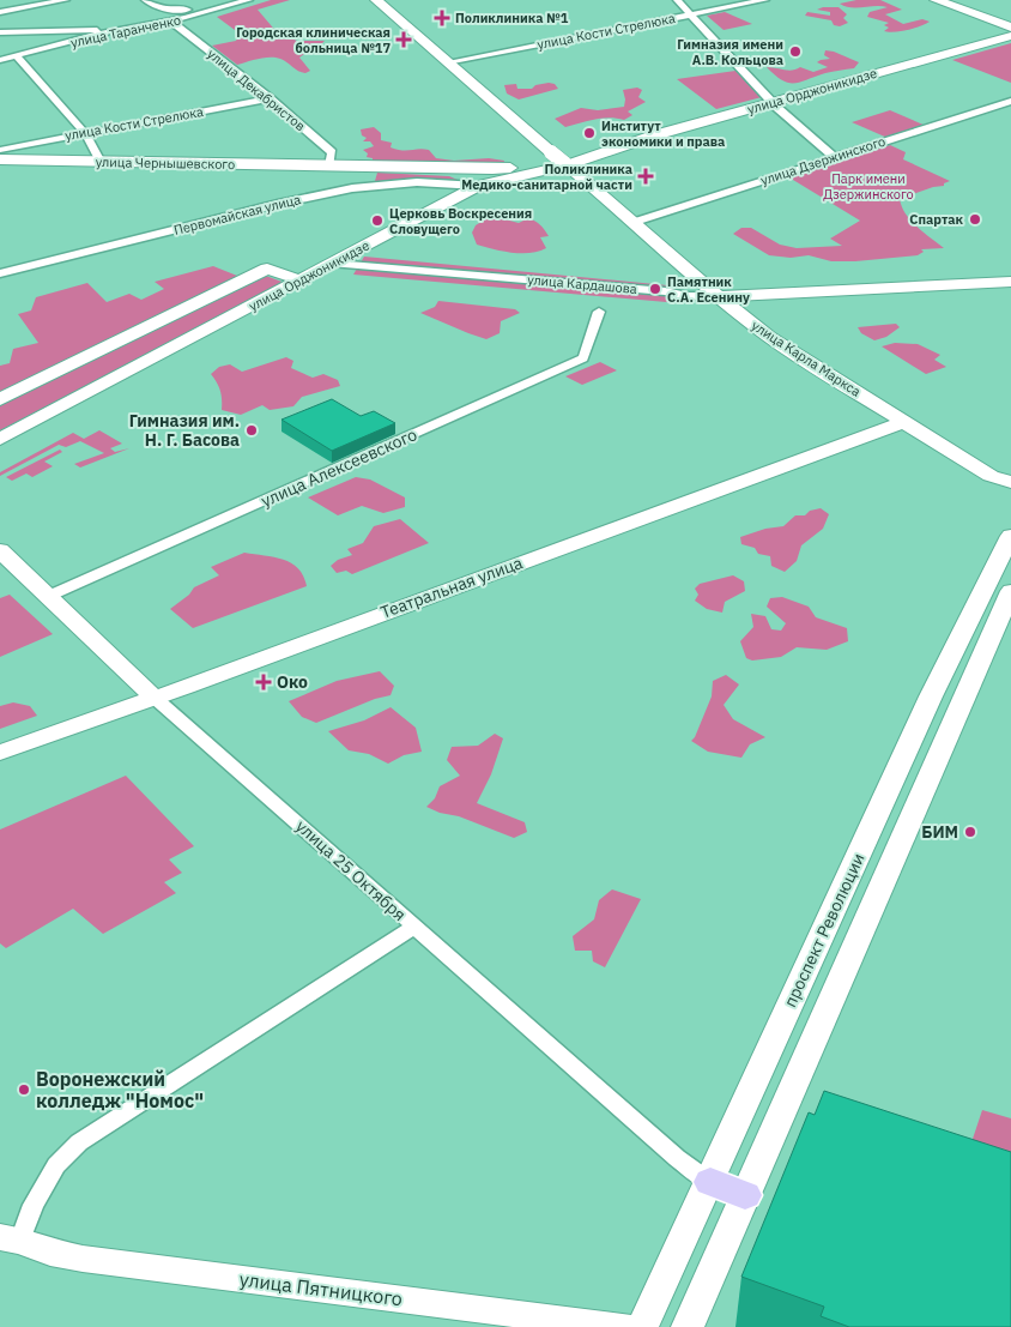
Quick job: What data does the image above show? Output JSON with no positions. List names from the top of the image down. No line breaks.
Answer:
{"streets":{"street":["улица Таранченко","улица Кости Стрелюка","улица Декабристов","улица Орджоникидзе","улица Дзержинского","улица Чернышевского","Первомайская улица","улица Кардашова","улица Карла Маркса","улица Алексеевского","Театральная улица","улица 25 Октября","проспект Революции","улица Пятницкого"]},"crossings":[["улица Таранченко","улица Декабристов"],["улица Кости Стрелюка","улица Декабристов"],["улица Декабристов","улица Чернышевского"],["улица Орджоникидзе","улица Чернышевского"],["улица Орджоникидзе","Первомайская улица"],["улица Орджоникидзе","улица Кардашова"],["улица Орджоникидзе","улица Карла Маркса"],["улица Дзержинского","улица Карла Маркса"],["улица Кардашова","улица Карла Маркса"],["улица Карла Маркса","Театральная улица"],["улица Алексеевского","улица 25 Октября"],["Театральная улица","улица 25 Октября"],["улица 25 Октября","проспект Революции"],["улица 25 Октября","улица Пятницкого"]],"parks":["Парк имени Дзержинского"],"places":{"health":["Поликлиника №1","Городская клиническая больница №17","Поликлиника Медико-санитарной части","Око"],"other":["Гимназия имени А.В. Кольцова","Институт экономики и права","Спартак","Церковь Воскресения Словущего","Памятник С.А. Есенину","Гимназия им. Н. Г. Басова","БИМ","Воронежский колледж \"Номос\""]}}
